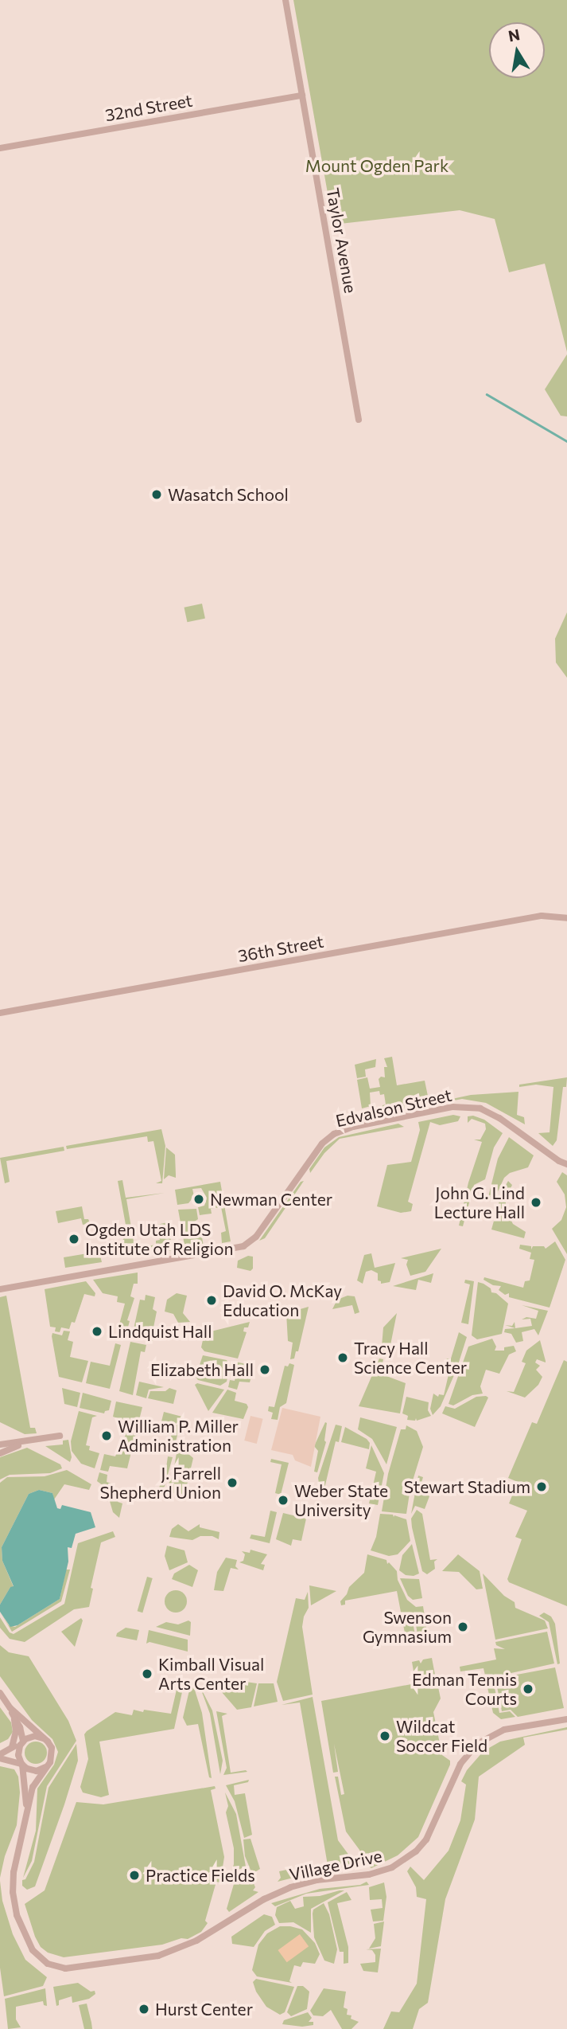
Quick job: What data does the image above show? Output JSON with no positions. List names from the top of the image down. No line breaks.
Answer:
{"streets":{"street":["32nd Street","Taylor Avenue","36th Street","Edvalson Street","Village Drive"]},"crossings":[["32nd Street","Taylor Avenue"]],"parks":["Mount Ogden Park"],"places":["Wasatch School","Newman Center","John G. Lind Lecture Hall","Ogden Utah LDS Institute of Religion","David O. McKay Education","Lindquist Hall","Tracy Hall Science Center","Elizabeth Hall","William P. Miller Administration","J. Farrell Shepherd Union","Stewart Stadium","Weber State University","Swenson Gymnasium","Kimball Visual Arts Center","Edman Tennis Courts","Wildcat Soccer Field","Practice Fields","Hurst Center"],"north":"top"}
